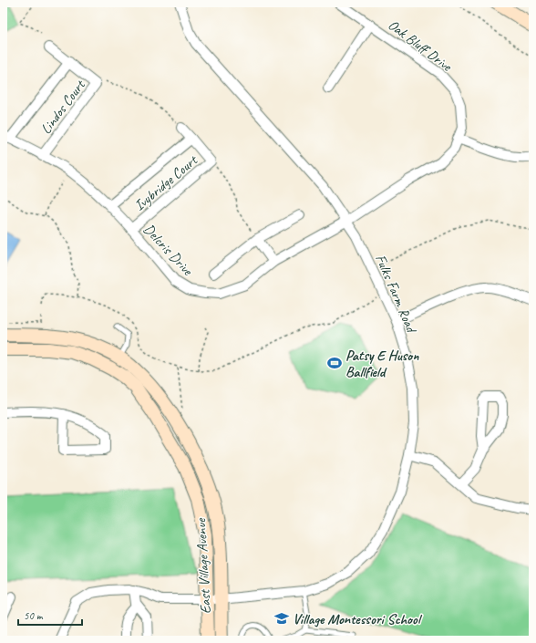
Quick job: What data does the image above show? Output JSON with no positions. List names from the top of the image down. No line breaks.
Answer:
{"streets":{"street":["Oak Bluff Drive","Lindos Court","Ivybridge Court","Delcris Drive","Fulks Farm Road","East Village Avenue"]},"crossings":[["Oak Bluff Drive","Delcris Drive"],["Oak Bluff Drive","Fulks Farm Road"],["Lindos Court","Delcris Drive"],["Ivybridge Court","Delcris Drive"],["Delcris Drive","Fulks Farm Road"],["Fulks Farm Road","East Village Avenue"]],"places":{"sports":["Patsy E Huson Ballfield"],"school or university":["Village Montessori School"]},"scale_bar":"50 m"}
